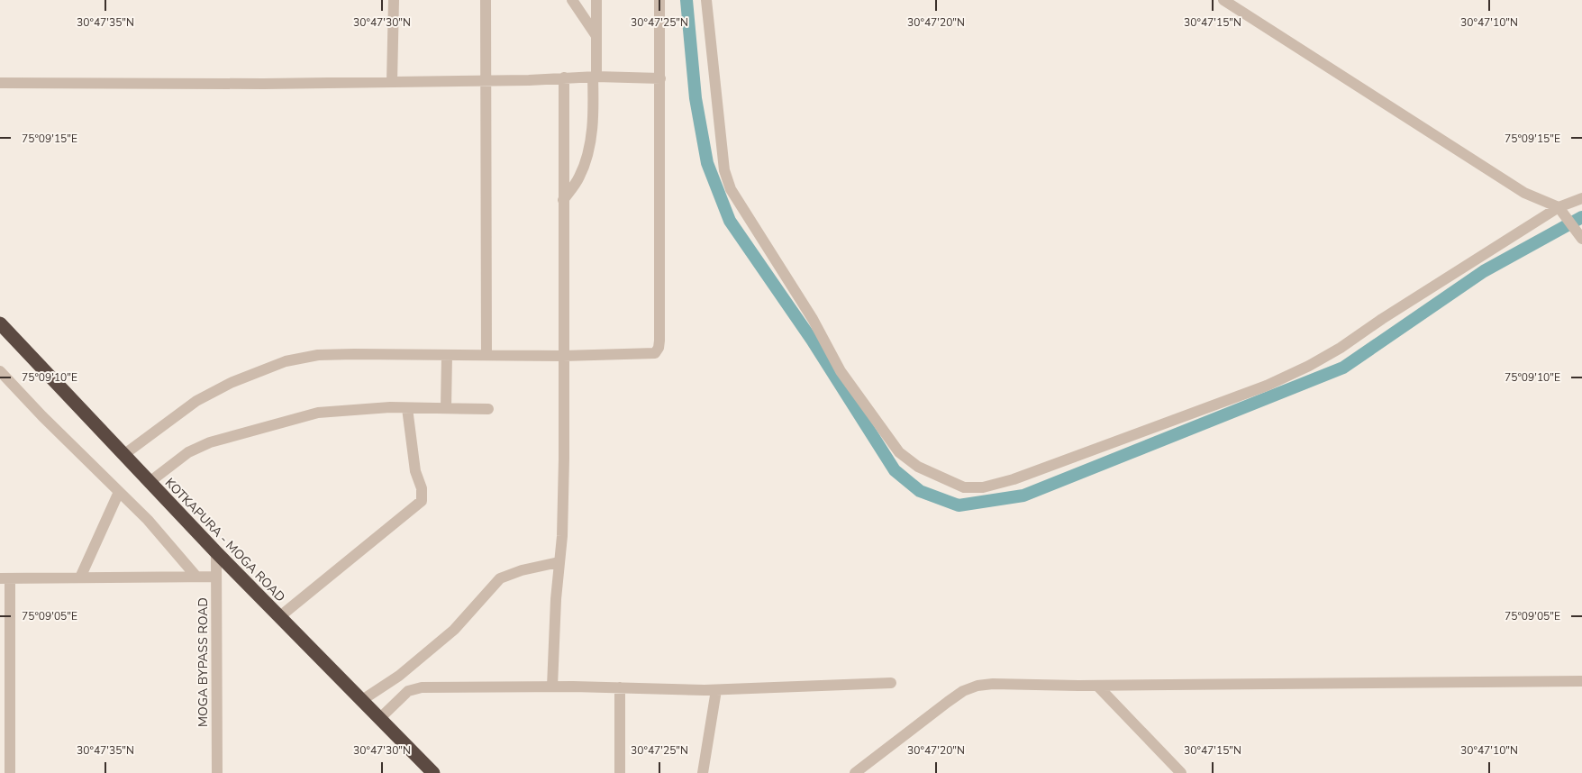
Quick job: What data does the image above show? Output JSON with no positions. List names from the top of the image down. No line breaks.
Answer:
{"streets":{"highway":["KOTKAPURA - MOGA ROAD"],"street":["MOGA BYPASS ROAD"]},"crossings":[["KOTKAPURA - MOGA ROAD","MOGA BYPASS ROAD"]],"coordinates":["30°47'35\"N","30°47'30\"N","30°47'25\"N","30°47'20\"N","30°47'15\"N","30°47'10\"N","75°09'15\"E","75°09'10\"E","75°09'05\"E"]}
